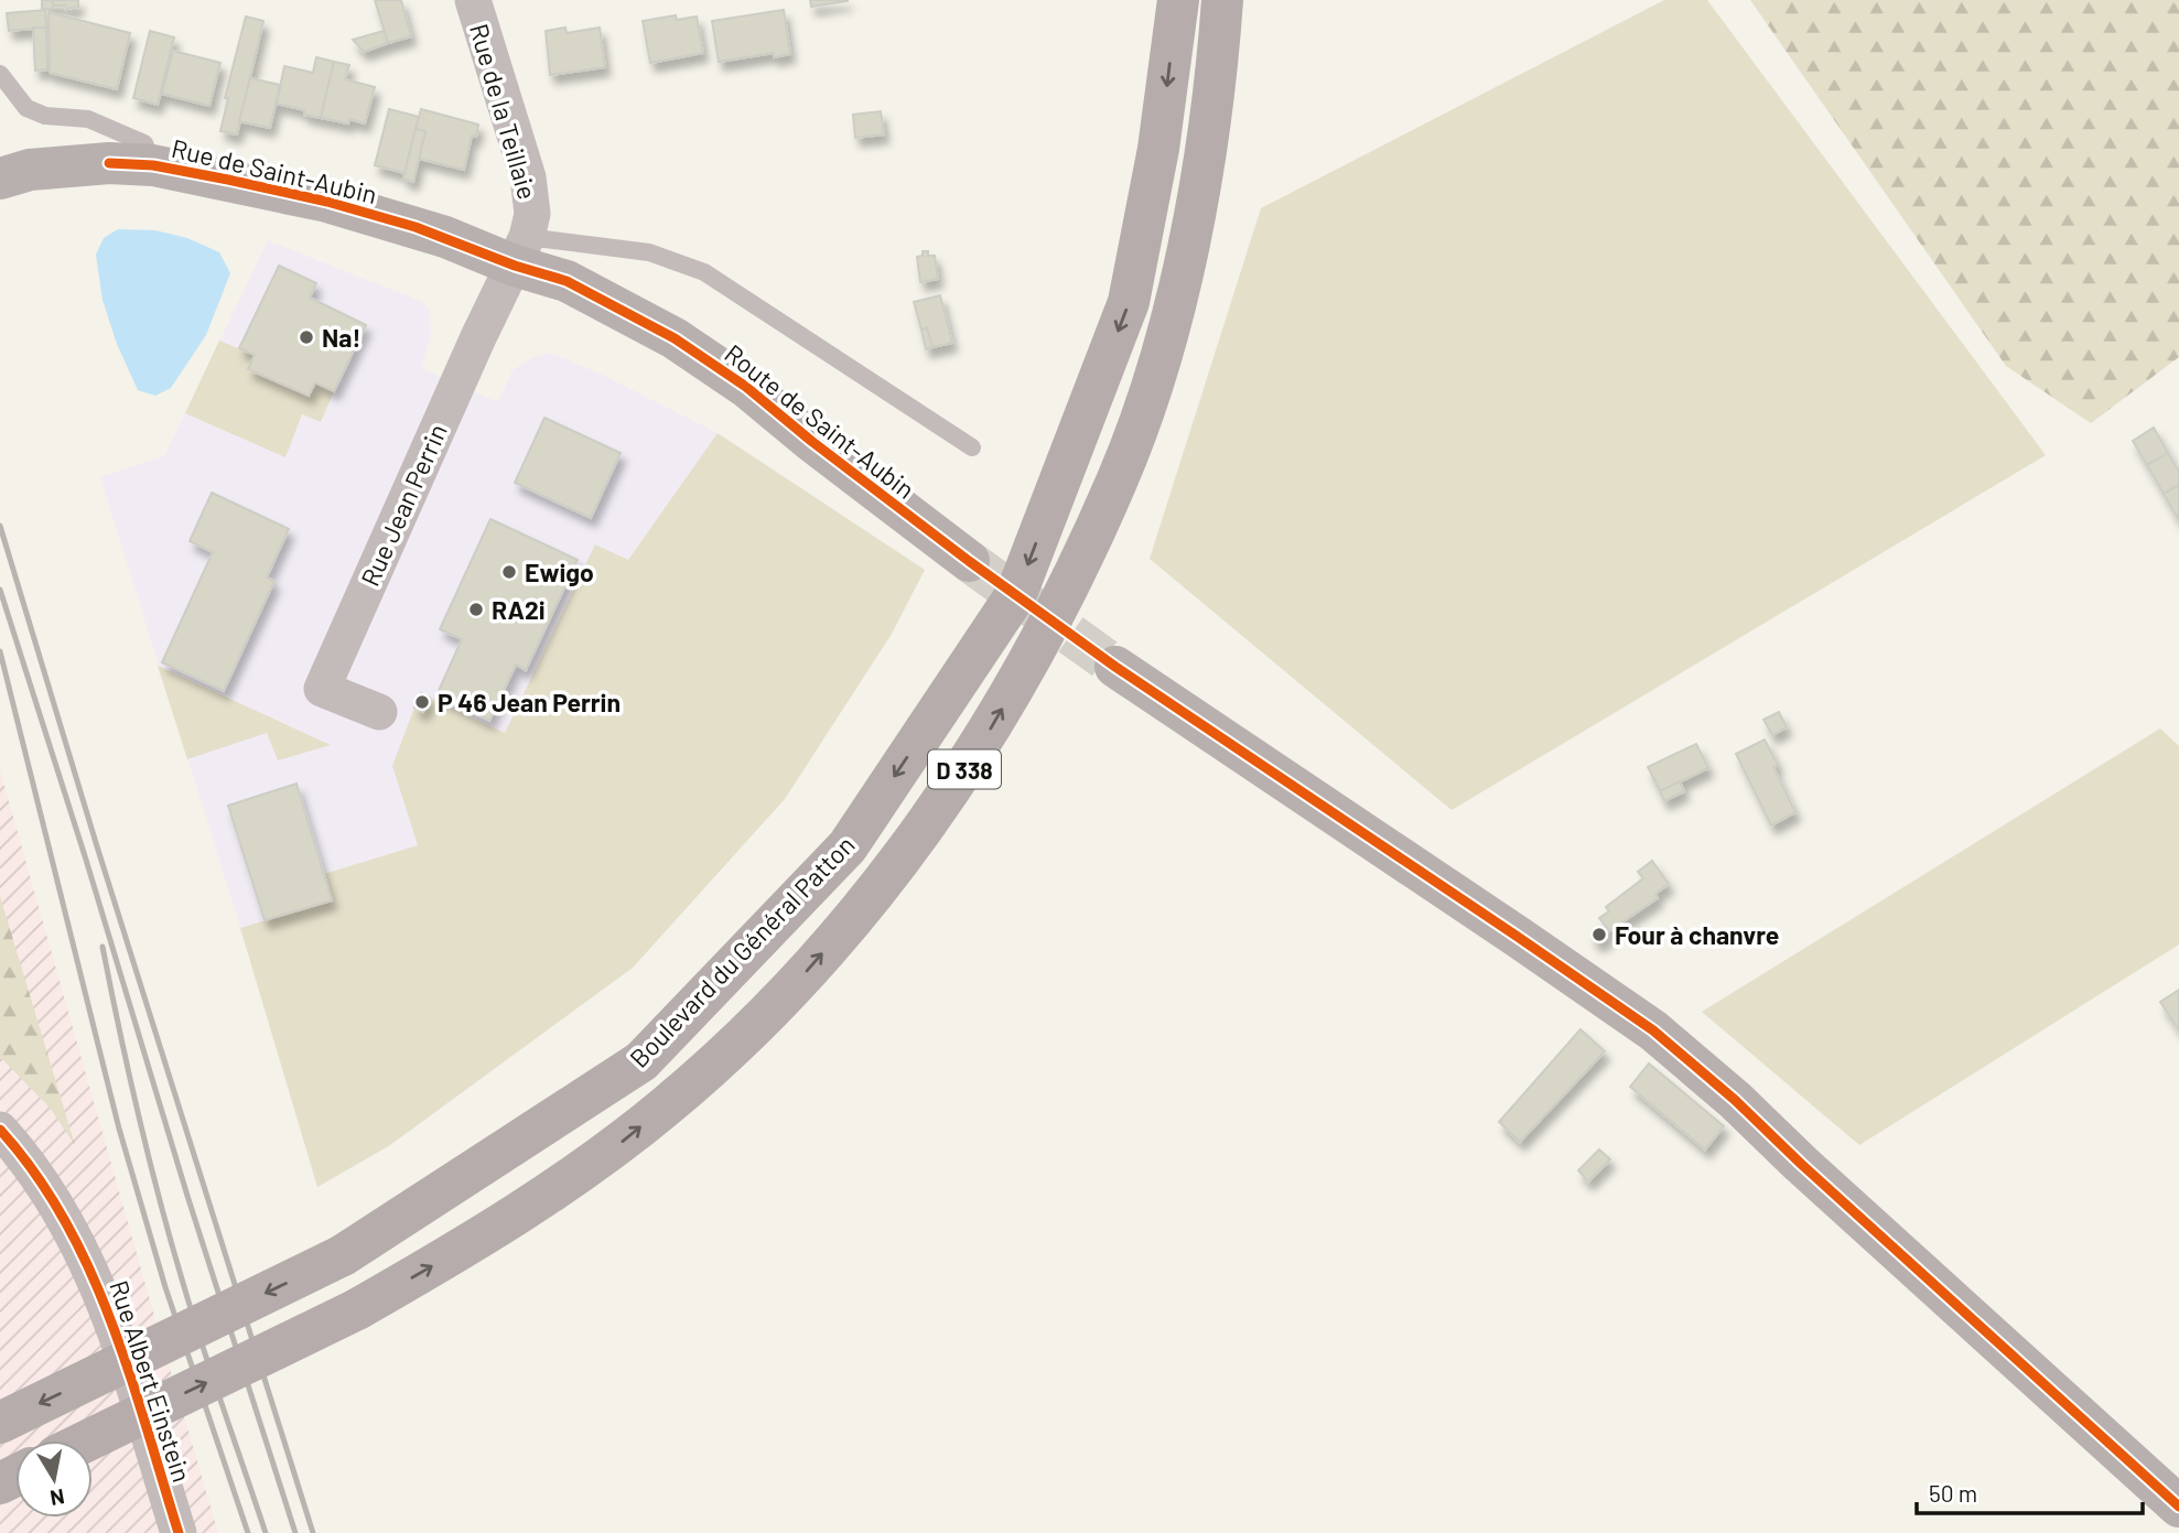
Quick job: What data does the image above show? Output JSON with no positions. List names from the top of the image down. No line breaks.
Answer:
{"streets":{"highway":["D 338","Boulevard du Général Patton"],"street":["Rue de la Teillaie","Rue de Saint-Aubin","Route de Saint-Aubin","Rue Jean Perrin","Rue Albert Einstein"]},"crossings":[["Rue de la Teillaie","Rue de Saint-Aubin"],["Rue de la Teillaie","Route de Saint-Aubin"],["Rue de la Teillaie","Rue Jean Perrin"],["Rue de Saint-Aubin","Route de Saint-Aubin"],["Rue de Saint-Aubin","Rue Jean Perrin"],["Route de Saint-Aubin","Rue Jean Perrin"]],"places":["Na!","Ewigo","RA2i","P 46 Jean Perrin","Four à chanvre"],"scale_bar":"50 m","north":"bottom"}
